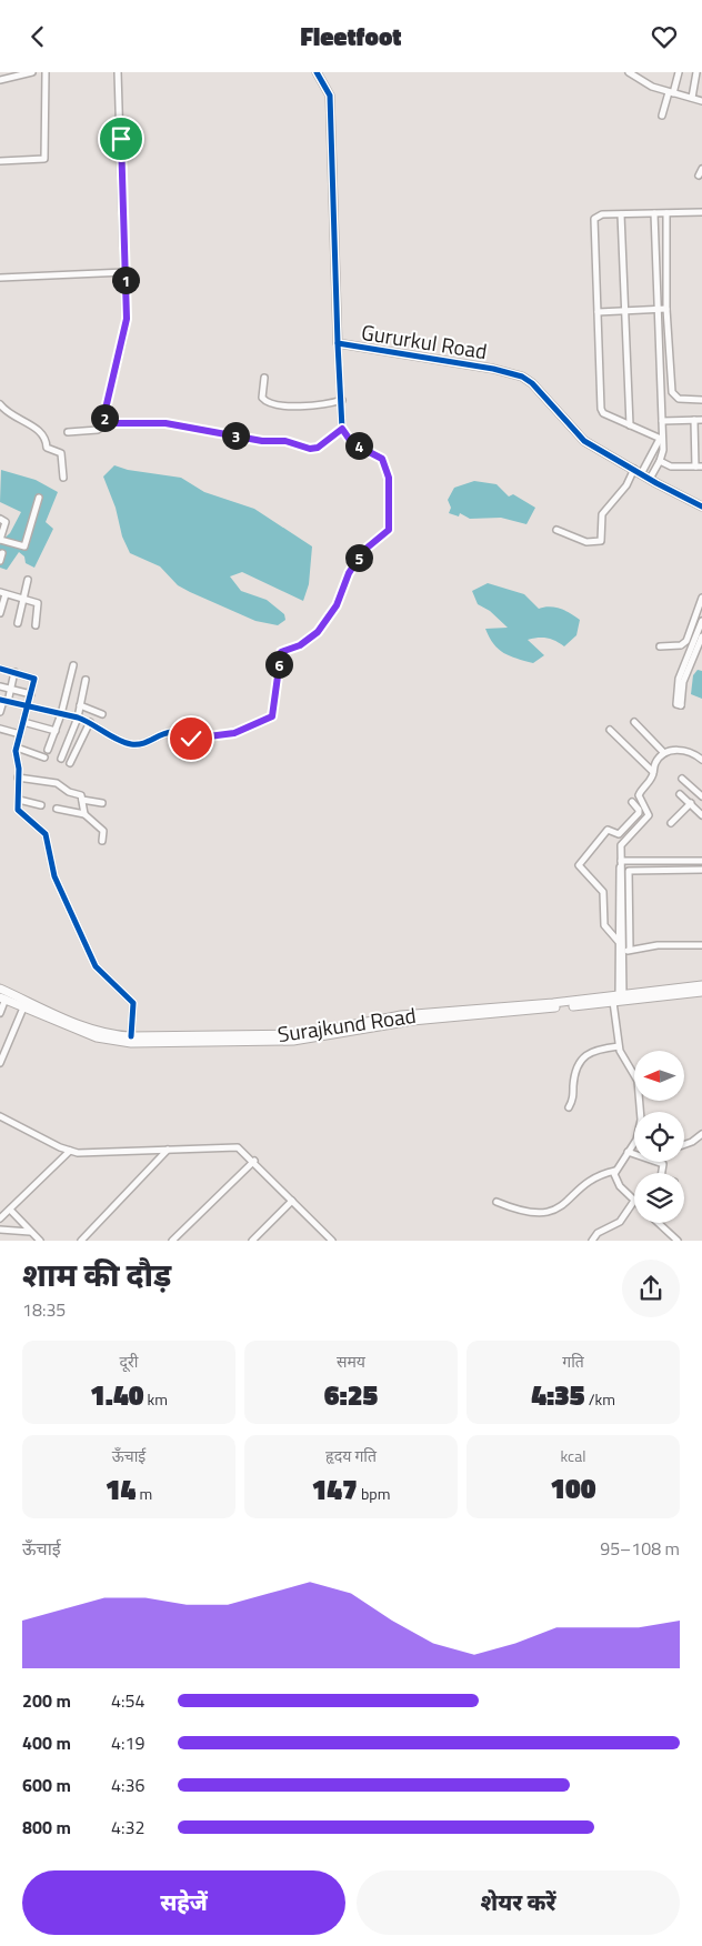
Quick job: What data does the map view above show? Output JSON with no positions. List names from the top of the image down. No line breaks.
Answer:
{"streets":{"main road":["Surajkund Road"],"street":["Gururkul Road"]},"north":"left","page":{"header":"Fleetfoot","pins":["1","2","3","4","5","6"],"heading":["शाम की दौड़","18:35"],"stats":[["दूरी","1.40 km"],["समय","6:25"],["गति","4:35 /km"],["ऊँचाई","14 m"],["हृदय गति","147 bpm"],["kcal","100"]],"chart":["ऊँचाई","95–108 m"],"list":[{"name":"200 m","note":"4:54"},{"name":"400 m","note":"4:19"},{"name":"600 m","note":"4:36"},{"name":"800 m","note":"4:32"}],"buttons":["सहेजें","शेयर करें"]}}
